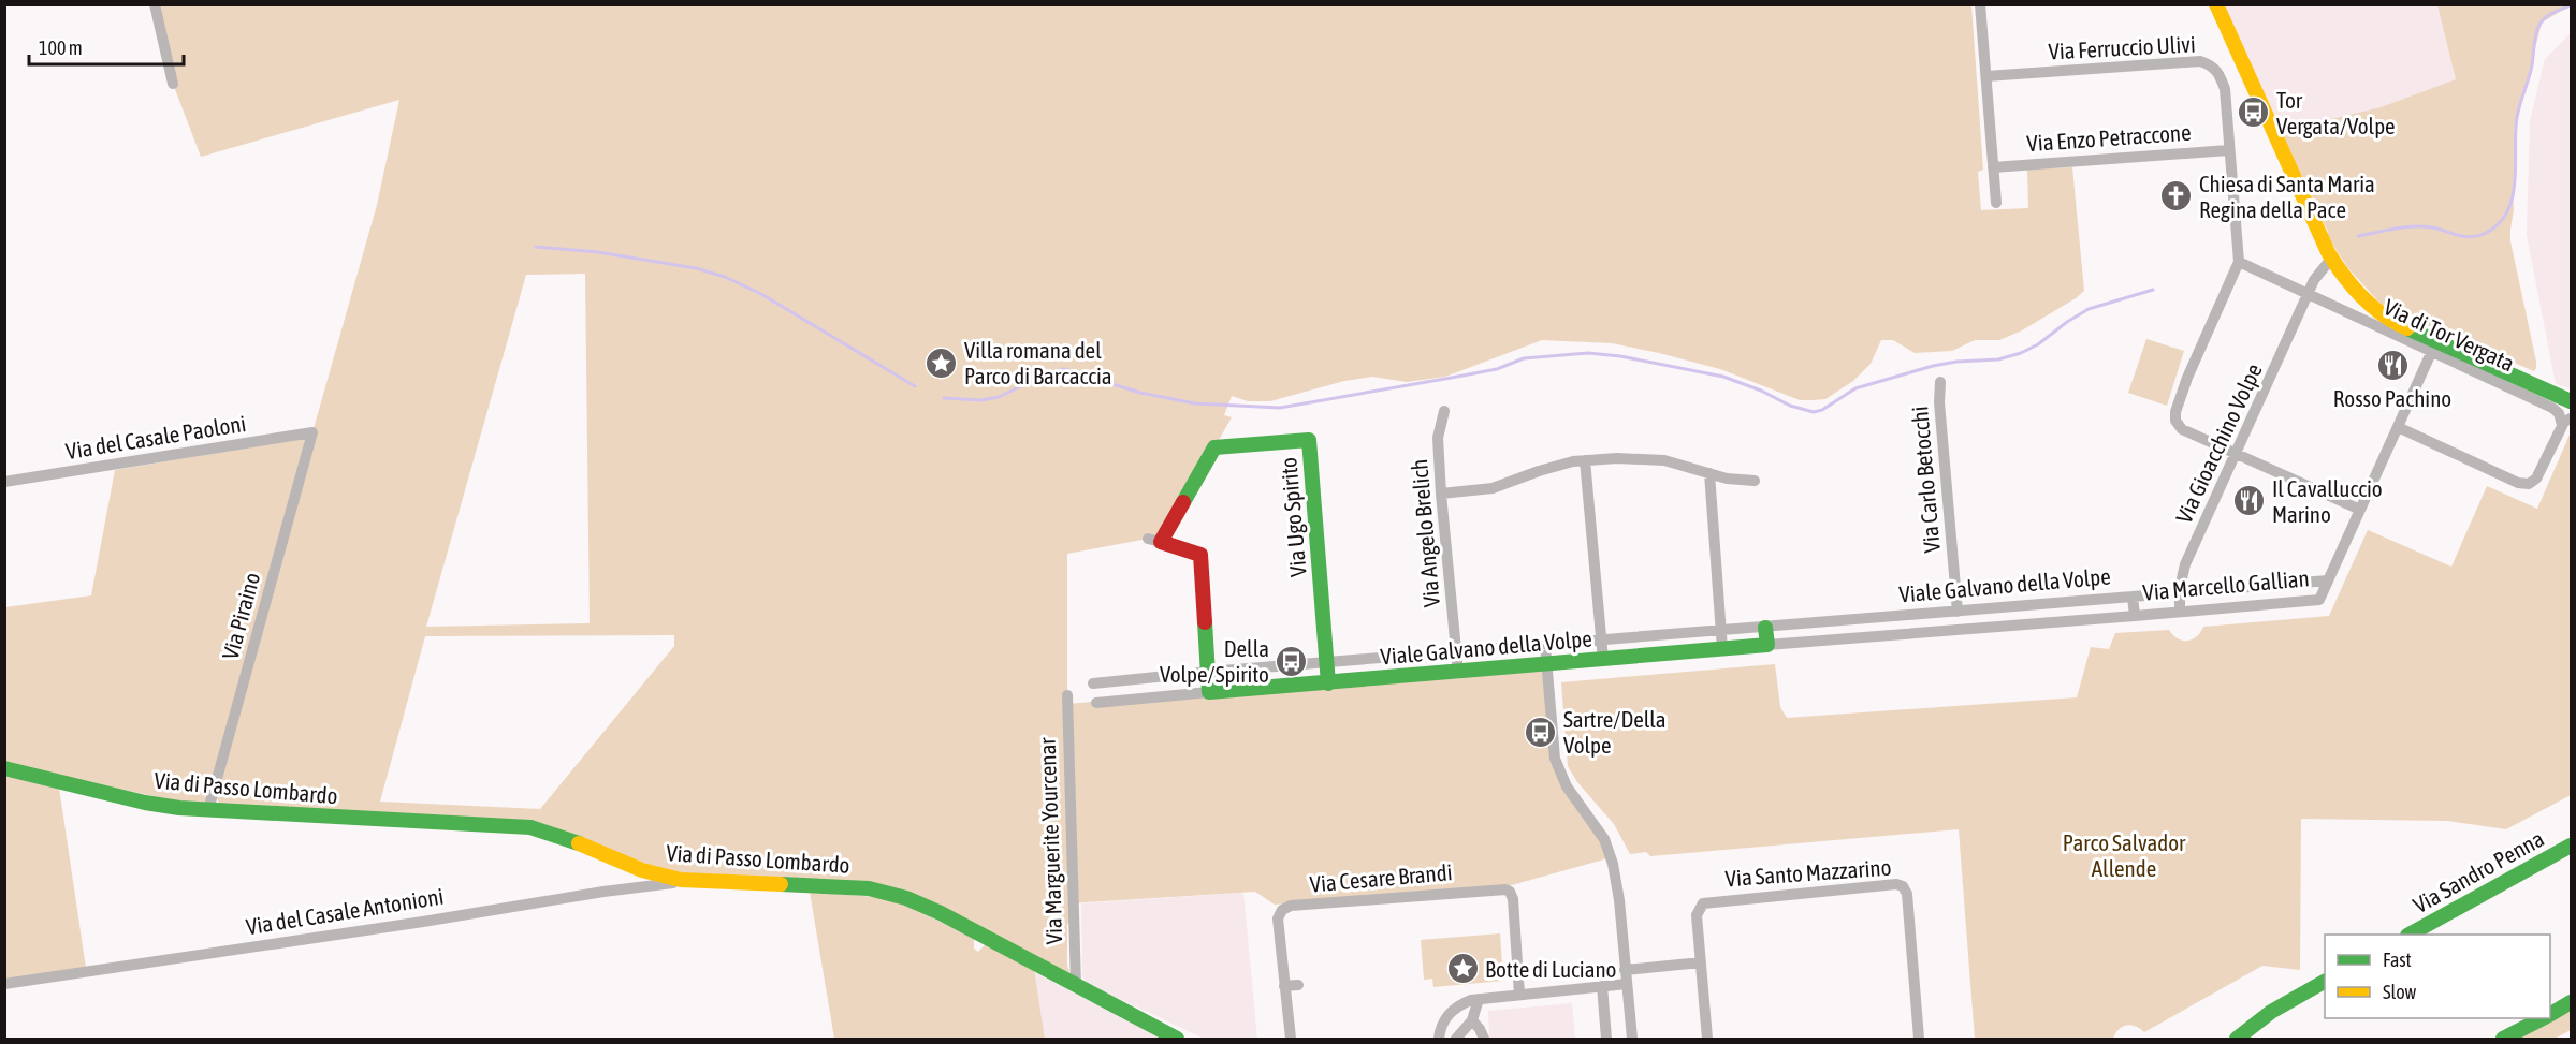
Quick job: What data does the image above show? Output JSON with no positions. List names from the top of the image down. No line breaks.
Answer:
{"streets":{"main road":["Via di Tor Vergata","Via Ugo Spirito","Viale Galvano della Volpe","Via di Passo Lombardo","Via Sandro Penna"],"street":["Via Ferruccio Ulivi","Via Enzo Petraccone","Via del Casale Paoloni","Via Gioacchino Volpe","Via Carlo Betocchi","Via Angelo Brelich","Via Marcello Gallian","Via Piraino","Via Marguerite Yourcenar","Via Santo Mazzarino","Via Cesare Brandi","Via del Casale Antonioni"]},"crossings":[["Via Ferruccio Ulivi","Via Enzo Petraccone"],["Via Ferruccio Ulivi","Via di Tor Vergata"],["Via di Tor Vergata","Via Gioacchino Volpe"],["Via di Tor Vergata","Via Marcello Gallian"],["Via del Casale Paoloni","Via Piraino"],["Via Gioacchino Volpe","Via Marcello Gallian"],["Via Carlo Betocchi","Viale Galvano della Volpe"],["Via Ugo Spirito","Viale Galvano della Volpe"],["Via Angelo Brelich","Viale Galvano della Volpe"],["Viale Galvano della Volpe","Via Marcello Gallian"],["Via Piraino","Via di Passo Lombardo"],["Via di Passo Lombardo","Via Marguerite Yourcenar"],["Via di Passo Lombardo","Via del Casale Antonioni"]],"parks":["Parco Salvador Allende"],"places":{"bus stop":["Tor Vergata/Volpe","Della Volpe/Spirito","Sartre/Della Volpe"],"church":["Chiesa di Santa Maria Regina della Pace"],"place":["Villa romana del Parco di Barcaccia","Botte di Luciano"],"restaurant":["Rosso Pachino","Il Cavalluccio Marino"]},"legend":["Fast","Slow"],"scale_bar":"100 m"}
